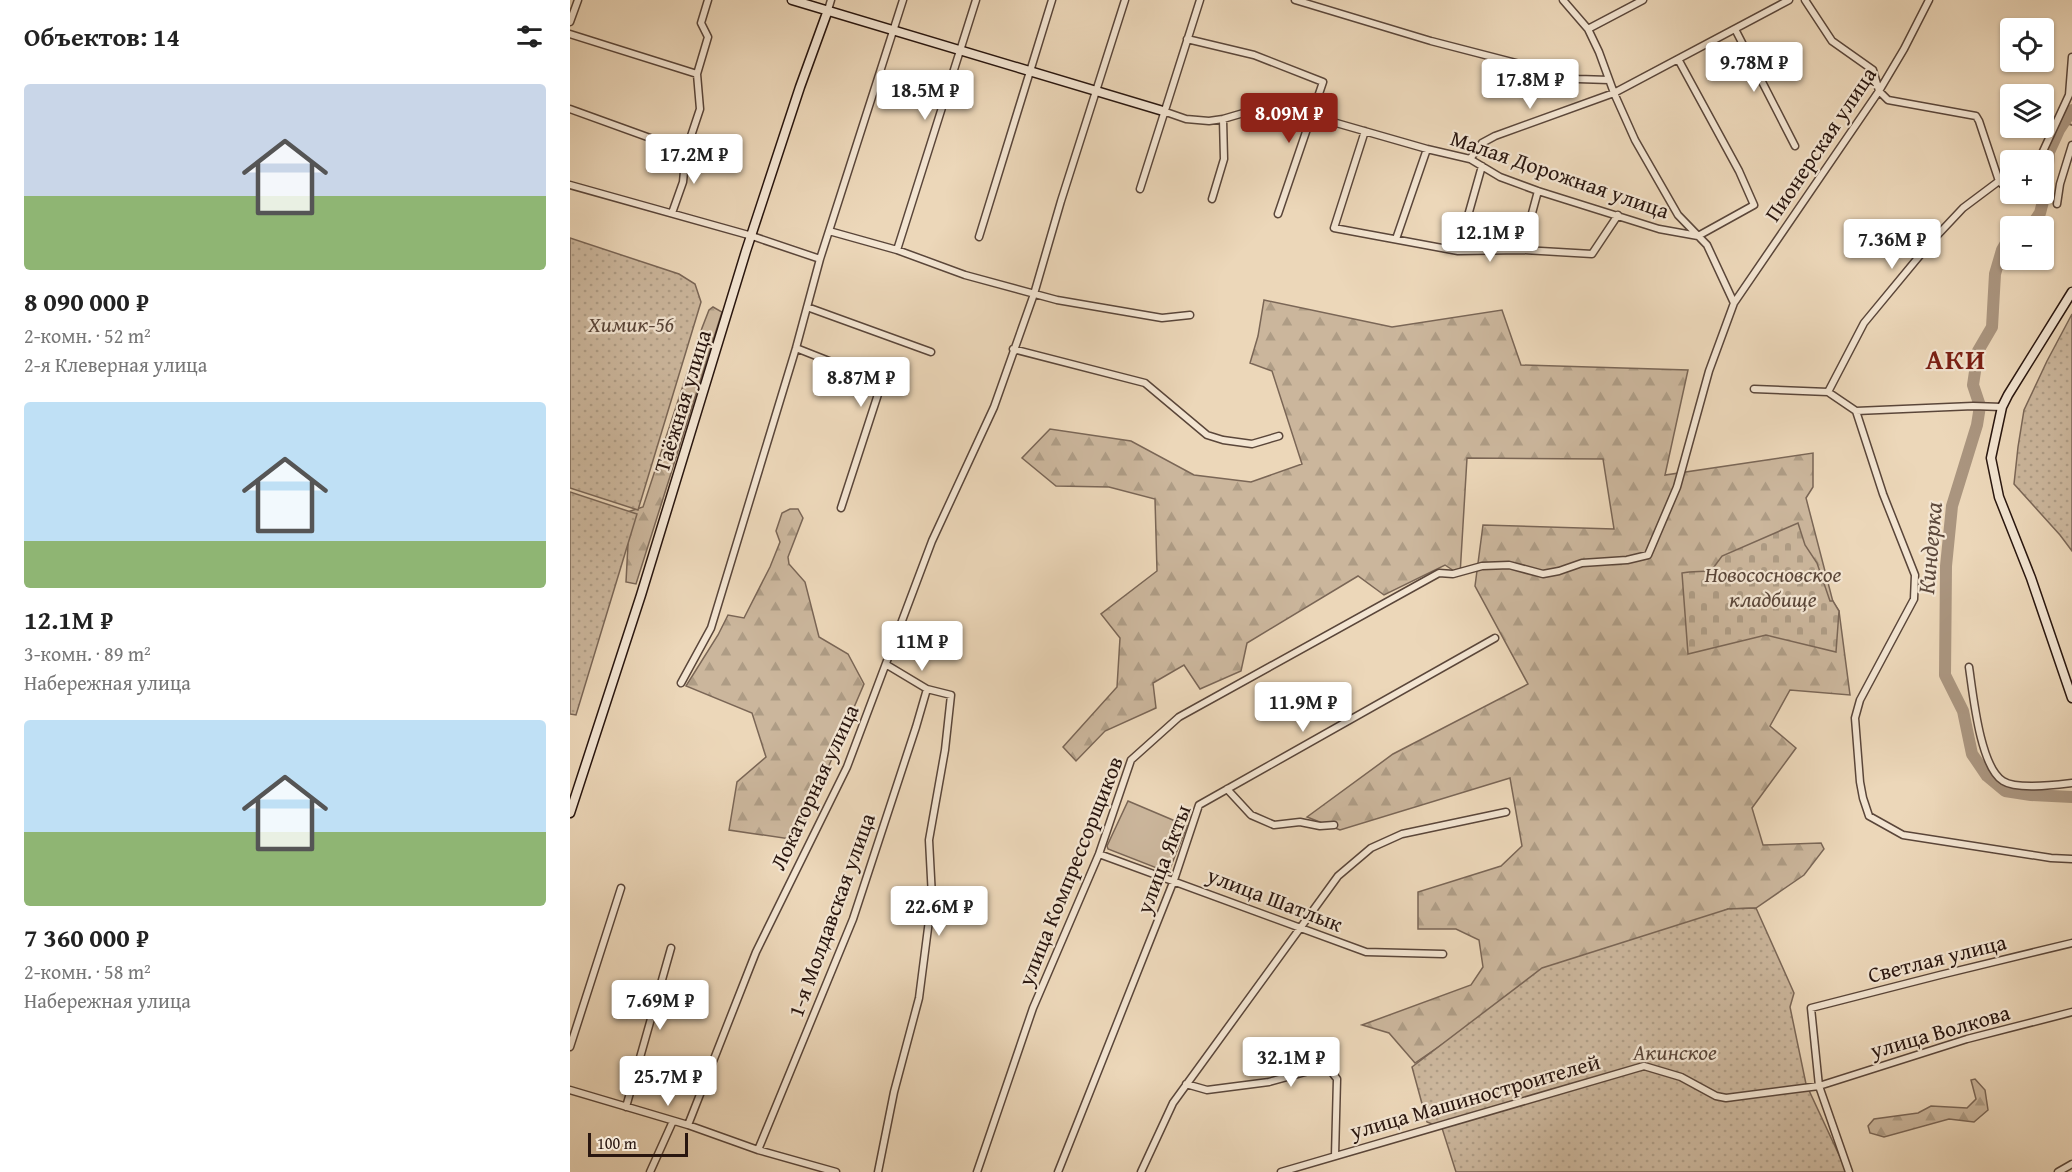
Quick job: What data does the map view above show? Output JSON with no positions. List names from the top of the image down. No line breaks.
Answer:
{"streets":{"street":["Пионерская улица","Малая Дорожная улица","Таёжная улица","Локаторная улица","улица Якты","улица Компрессорщиков","улица Шатлык","1-я Молдавская улица","Светлая улица","улица Волкова","улица Машиностроителей"]},"crossings":[["Пионерская улица","улица Компрессорщиков"],["улица Якты","улица Шатлык"],["улица Компрессорщиков","улица Шатлык"],["Светлая улица","улица Волкова"],["Светлая улица","улица Машиностроителей"],["улица Волкова","улица Машиностроителей"]],"districts":["АКИ"],"water":["Киндерка"],"parks":["Химик-56","Новососновское кладбище","Акинское"],"scale_bar":"100 m","page":{"heading":"Объектов: 14","map_buttons":["+","−"],"price":["9.78M ₽","17.8M ₽","18.5M ₽","8.09M ₽","17.2M ₽","12.1M ₽","7.36M ₽","8.87M ₽","11M ₽","11.9M ₽","22.6M ₽","7.69M ₽","32.1M ₽","25.7M ₽"],"list":[{"name":"8 090 000 ₽","note":"2-комн. · 52 m² · 2-я Клеверная улица"},{"name":"12.1M ₽","note":"3-комн. · 89 m² · Набережная улица"},{"name":"7 360 000 ₽","note":"2-комн. · 58 m² · Набережная улица"}],"scale":"100 m"}}
